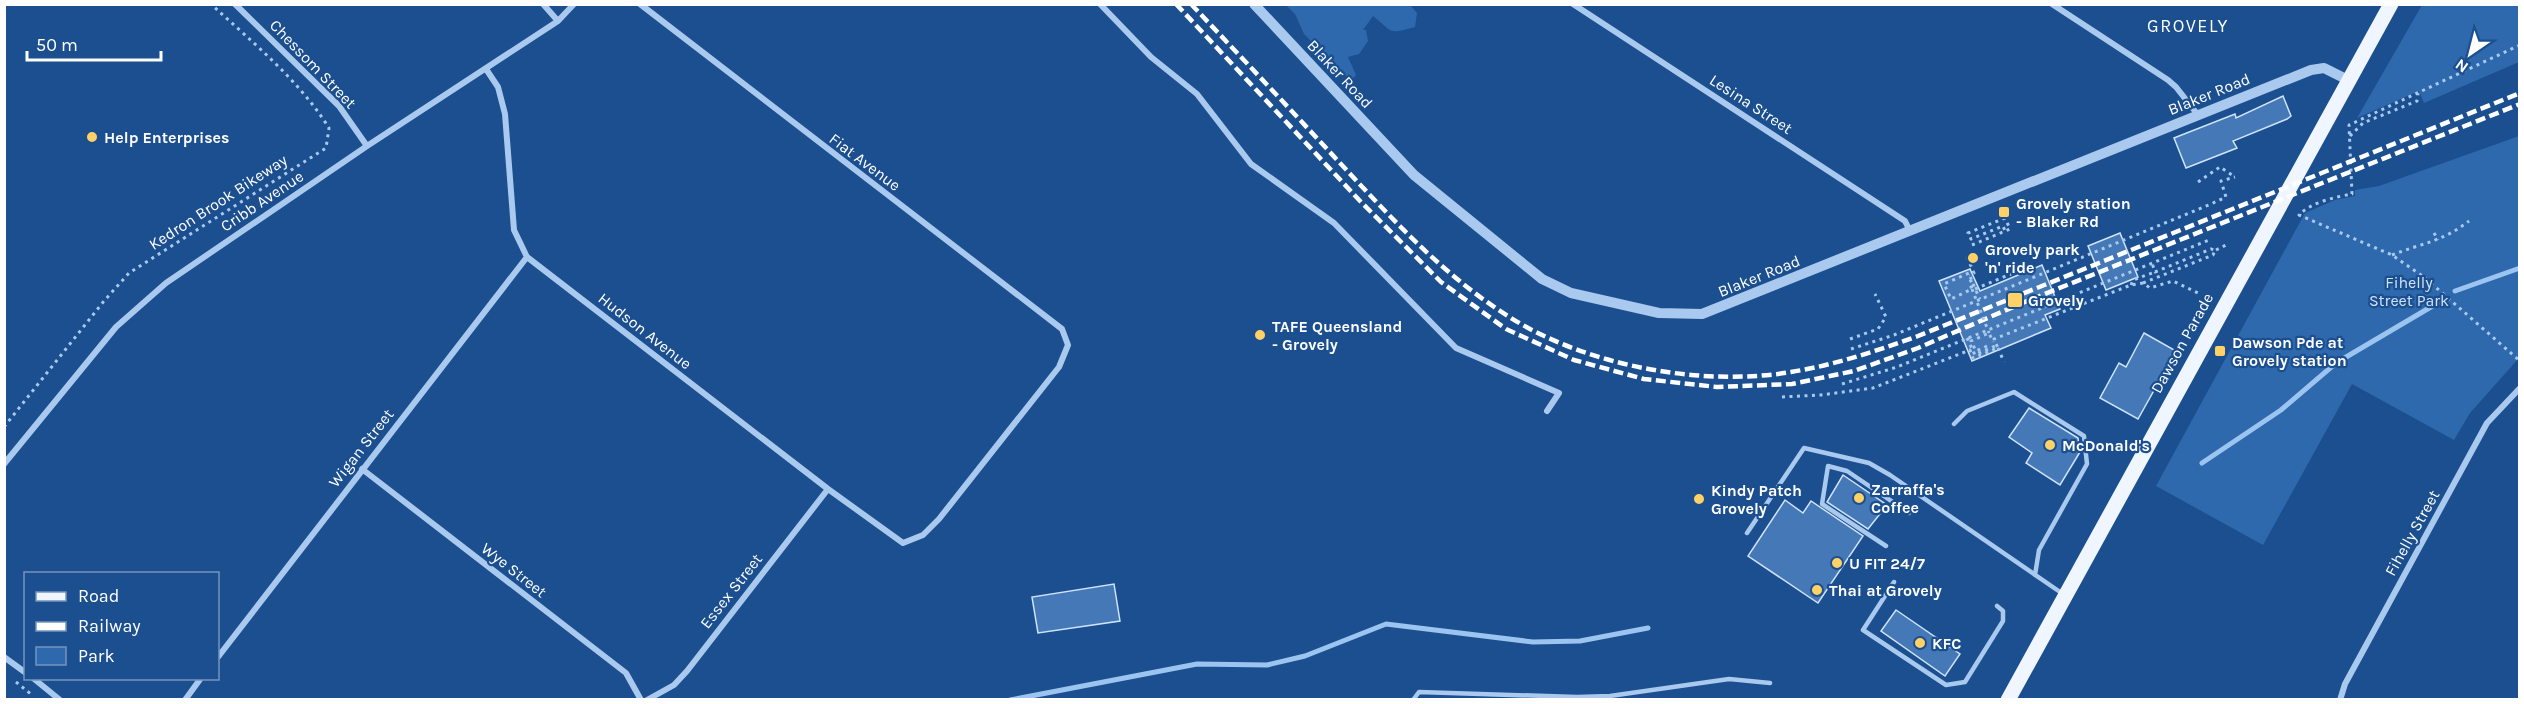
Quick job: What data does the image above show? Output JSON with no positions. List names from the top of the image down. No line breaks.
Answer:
{"streets":{"main road":["Dawson Parade"],"street":["Chessom Street","Blaker Road","Lesina Street","Fiat Avenue","Cribb Avenue","Hudson Avenue","Wigan Street","Fihelly Street","Wye Street","Essex Street"],"path":["Kedron Brook Bikeway"]},"crossings":[["Chessom Street","Cribb Avenue"],["Blaker Road","Lesina Street"],["Blaker Road","Dawson Parade"],["Fiat Avenue","Hudson Avenue"],["Cribb Avenue","Hudson Avenue"],["Hudson Avenue","Wigan Street"],["Hudson Avenue","Essex Street"],["Wigan Street","Wye Street"]],"districts":["GROVELY"],"parks":["Fihelly Street Park"],"places":{"other":["Help Enterprises","Grovely park 'n' ride","TAFE Queensland - Grovely","McDonald's","Zarraffa's Coffee","Kindy Patch Grovely","U FIT 24/7","Thai at Grovely","KFC"],"transit":["Grovely station - Blaker Rd","Grovely","Dawson Pde at Grovely station"]},"legend":["Road","Railway","Park"],"scale_bar":"50 m","north":"bottom left"}
